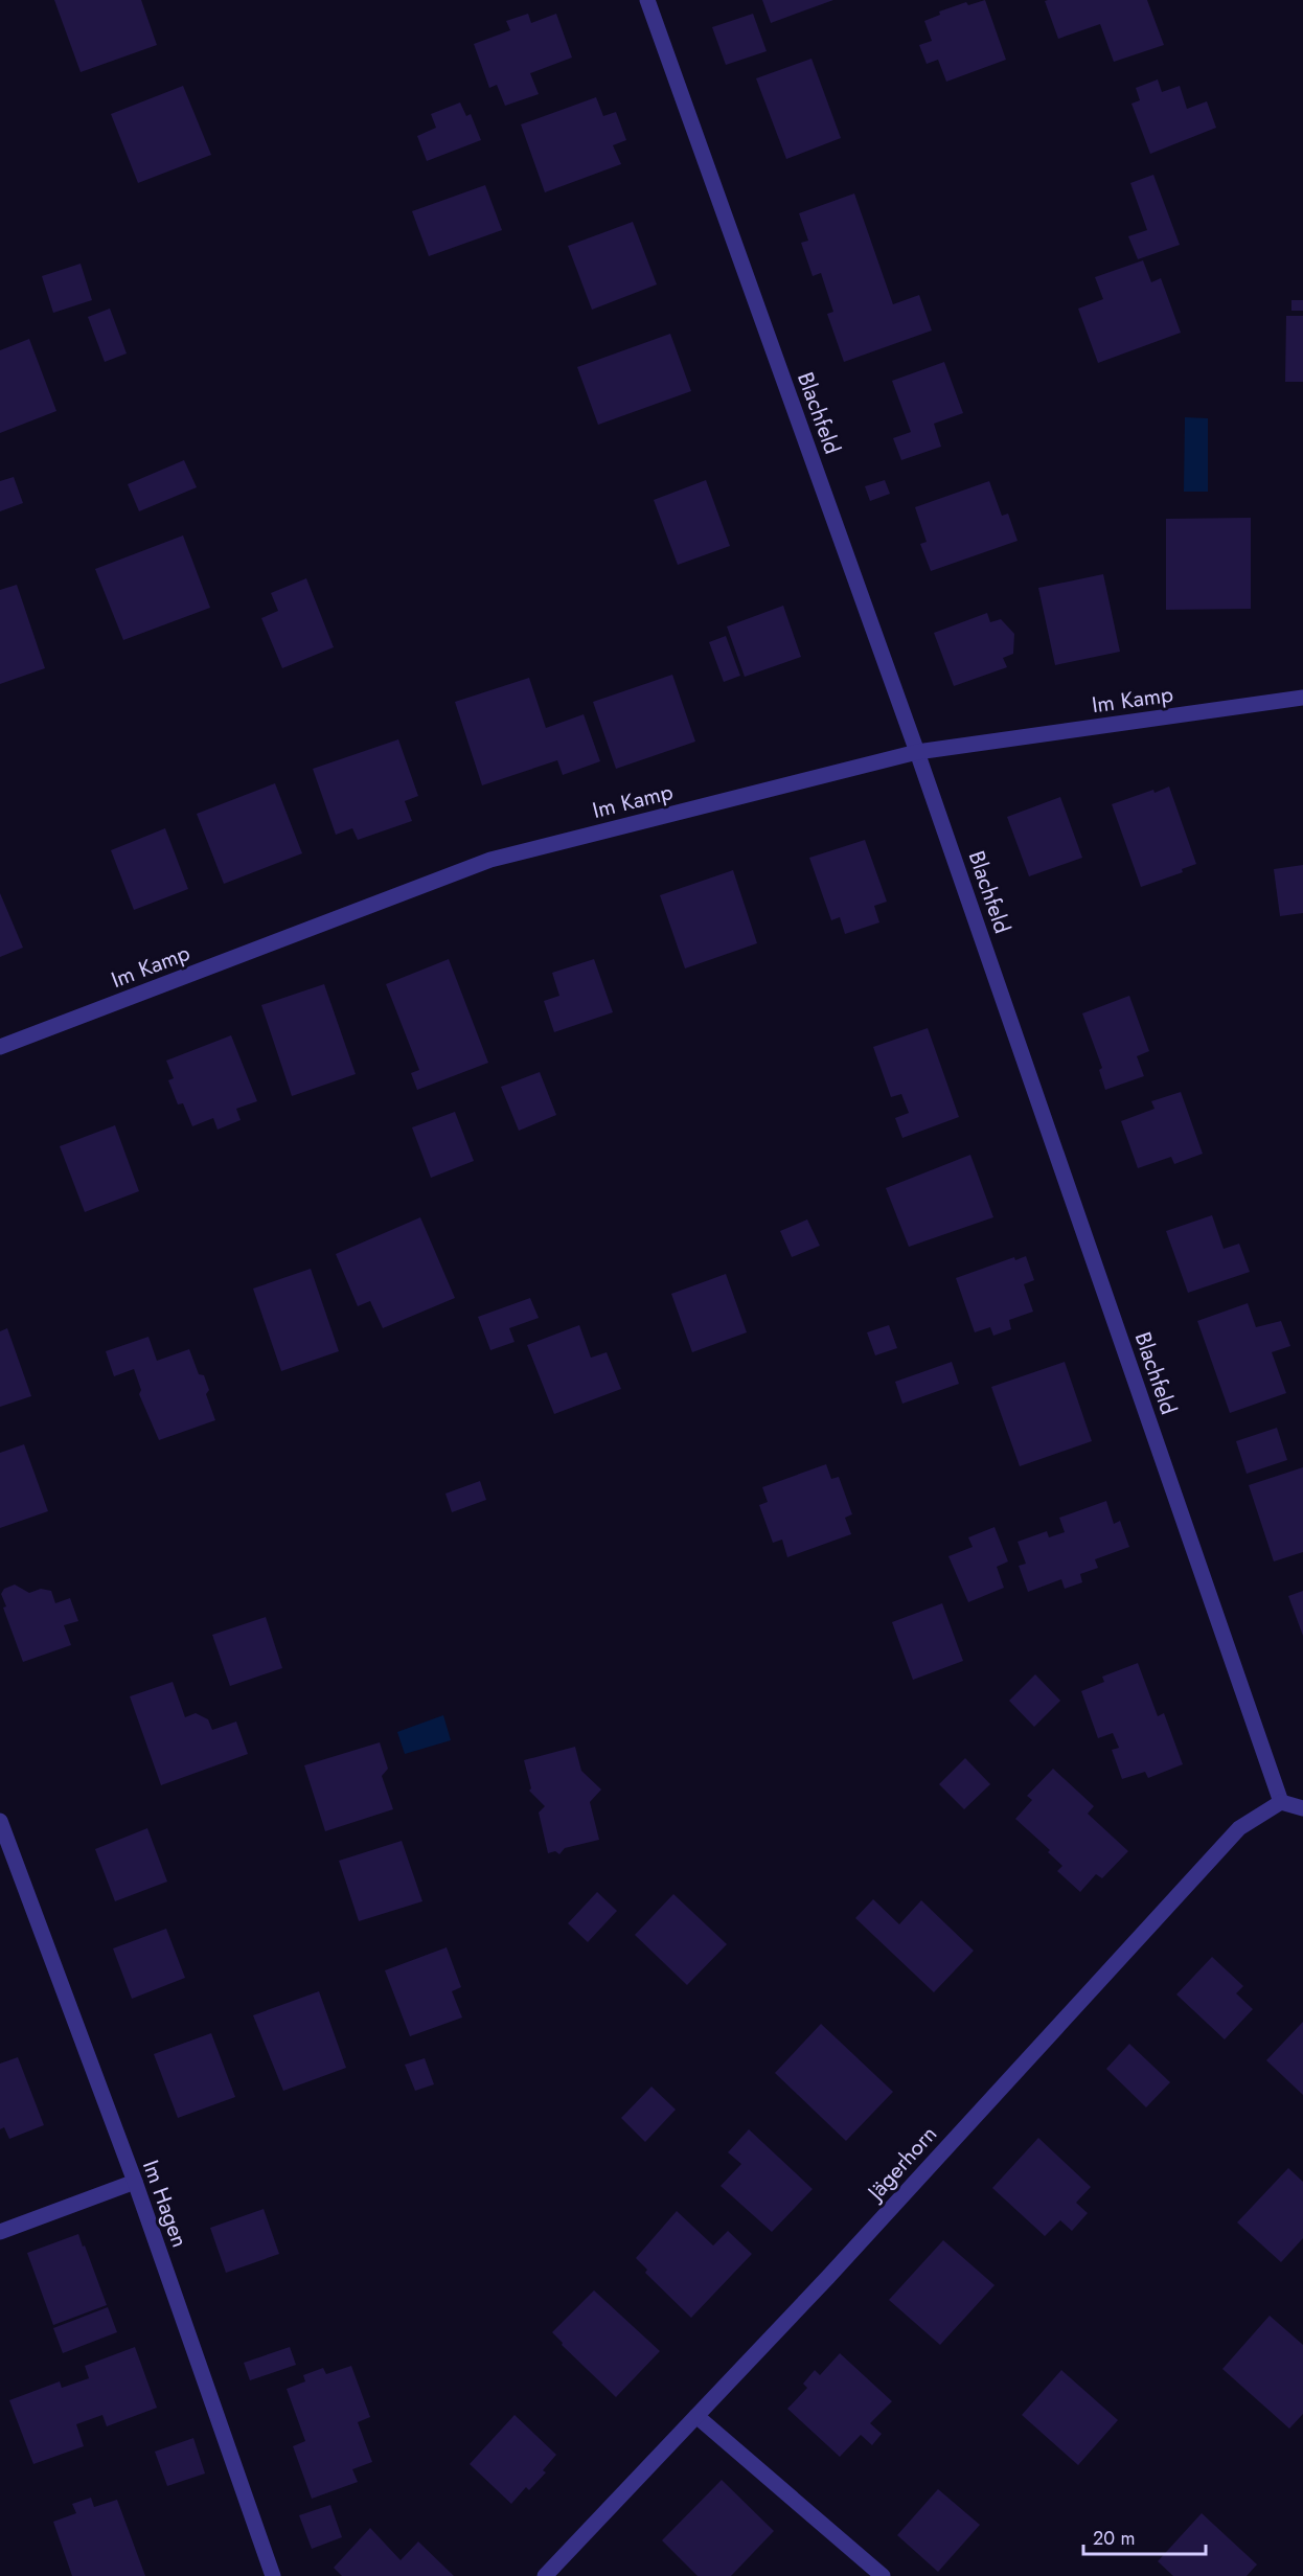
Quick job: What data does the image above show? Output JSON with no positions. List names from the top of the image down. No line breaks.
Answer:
{"streets":{"street":["Blachfeld","Im Kamp","Jägerhorn","Im Hagen"]},"crossings":[["Blachfeld","Im Kamp"],["Blachfeld","Jägerhorn"]],"scale_bar":"20 m"}
